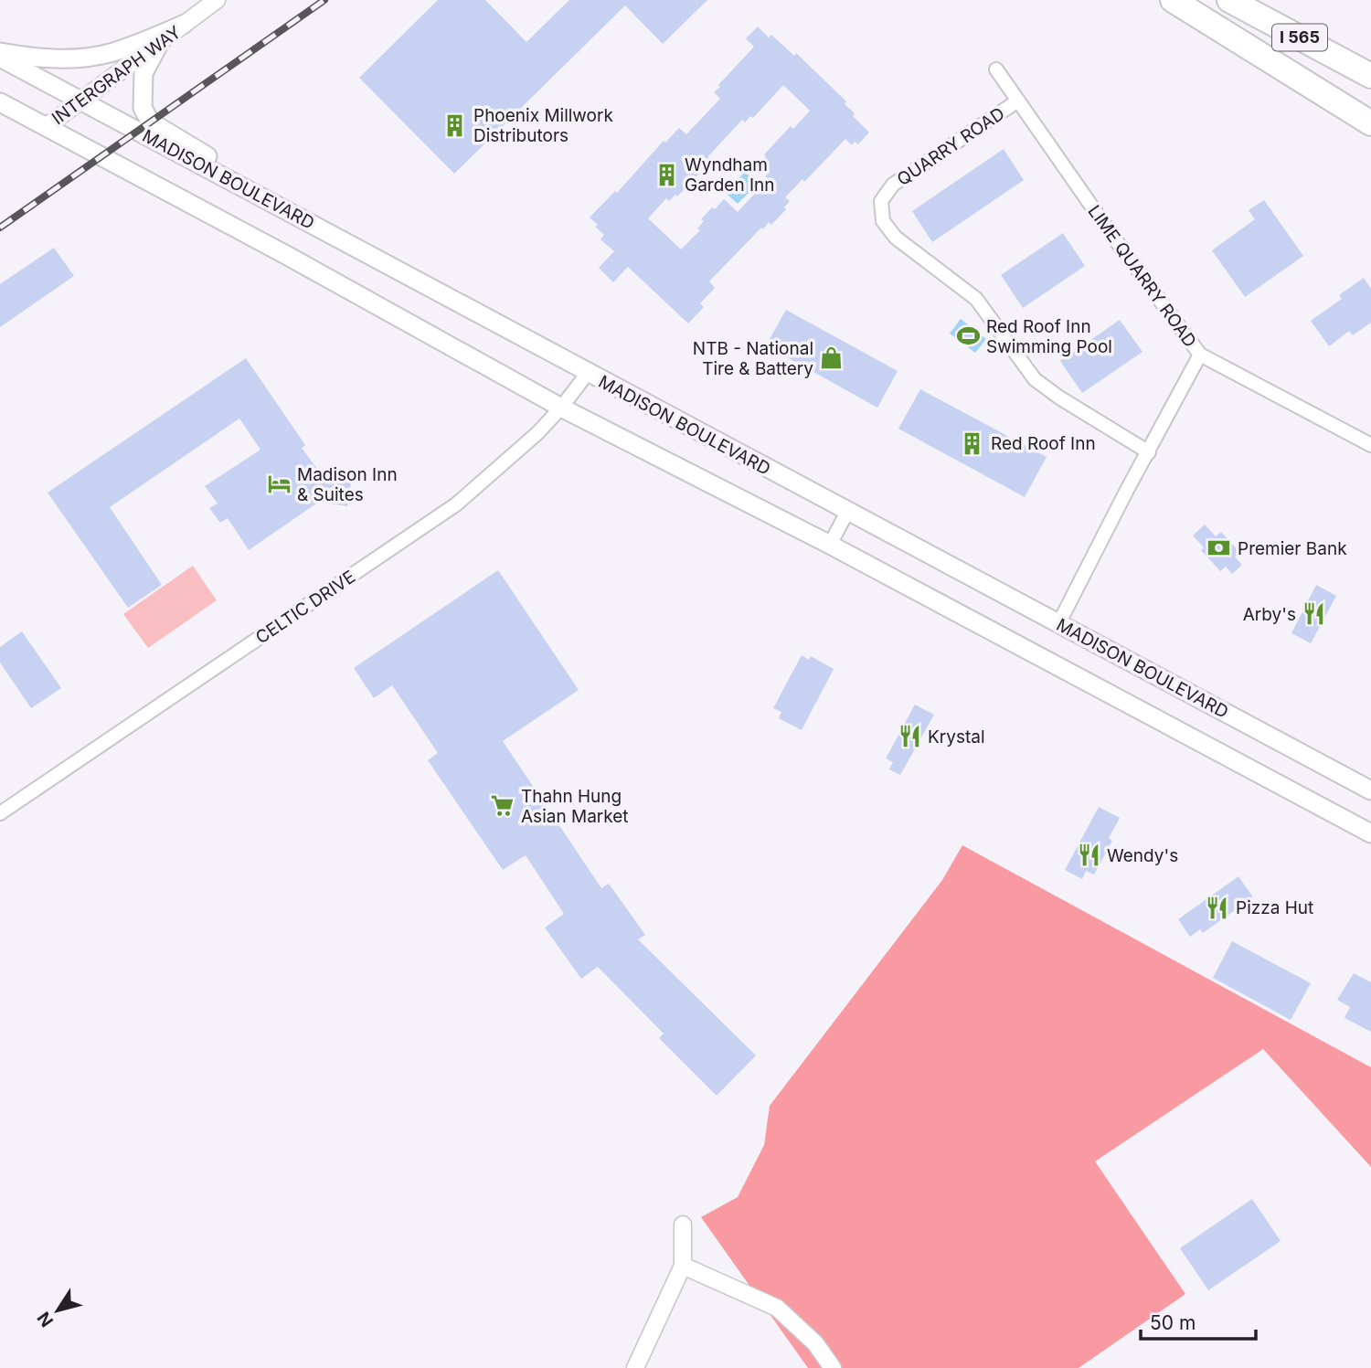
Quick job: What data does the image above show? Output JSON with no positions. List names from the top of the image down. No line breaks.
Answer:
{"streets":{"highway":["I 565"],"main road":["MADISON BOULEVARD"],"street":["INTERGRAPH WAY","QUARRY ROAD","LIME QUARRY ROAD","CELTIC DRIVE"]},"crossings":[["INTERGRAPH WAY","MADISON BOULEVARD"],["QUARRY ROAD","LIME QUARRY ROAD"],["MADISON BOULEVARD","CELTIC DRIVE"]],"places":{"building":["Phoenix Millwork Distributors","Wyndham Garden Inn","Red Roof Inn"],"sports":["Red Roof Inn Swimming Pool"],"shop":["NTB - National Tire & Battery"],"hotel":["Madison Inn & Suites"],"bank":["Premier Bank"],"restaurant":["Arby's","Krystal","Wendy's","Pizza Hut"],"supermarket":["Thahn Hung Asian Market"]},"scale_bar":"50 m","north":"bottom left"}
